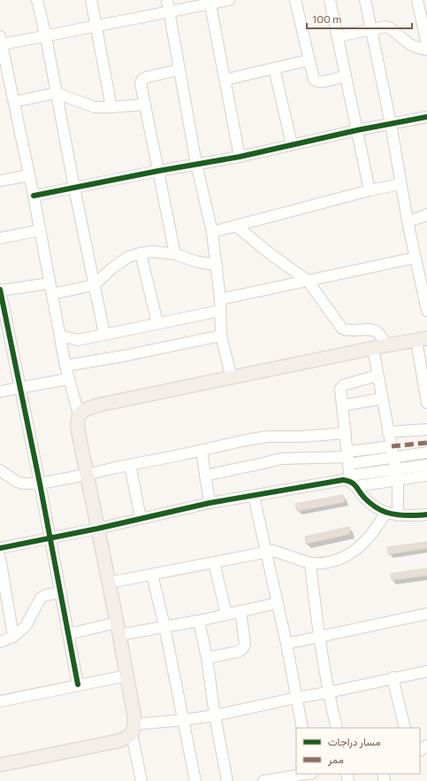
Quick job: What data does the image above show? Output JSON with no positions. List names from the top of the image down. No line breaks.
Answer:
{"legend":["مسار دراجات","ممر"],"scale_bar":"100 m"}
